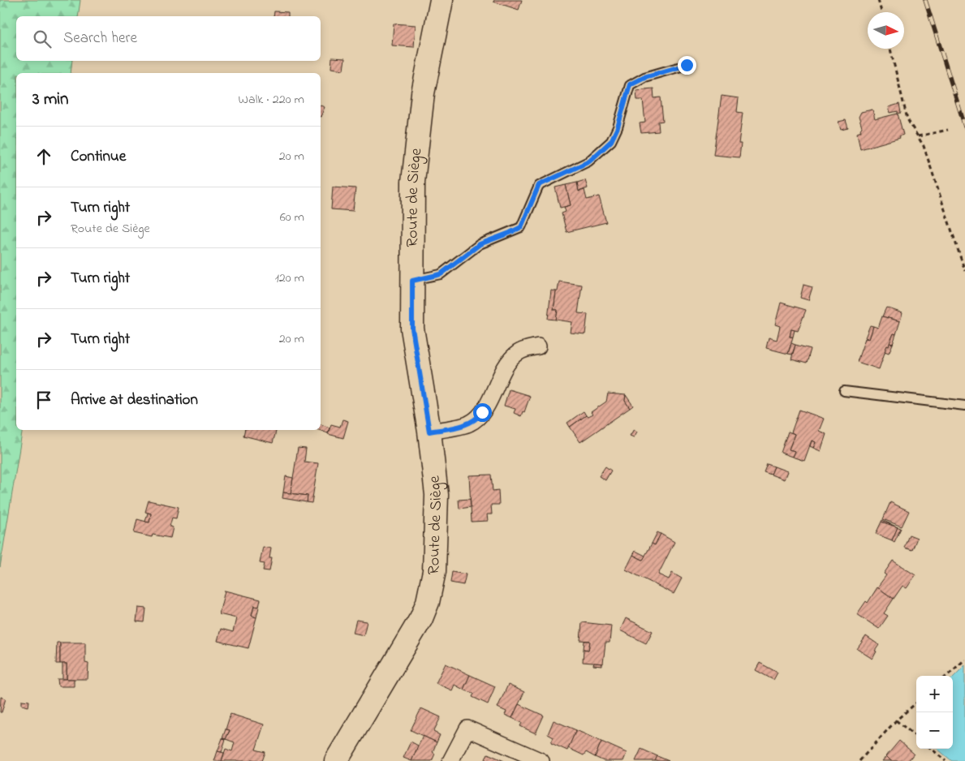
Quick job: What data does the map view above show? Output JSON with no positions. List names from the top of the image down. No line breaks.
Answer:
{"streets":{"street":["Route de Siège"]},"north":"right","page":{"search":"Search here","heading":["3 min","Walk · 220 m"],"list":[["Continue","20 m"],["Turn right","Route de Siège","60 m"],["Turn right","120 m"],["Turn right","20 m"],"Arrive at destination"],"map_buttons":["+","−"]}}
